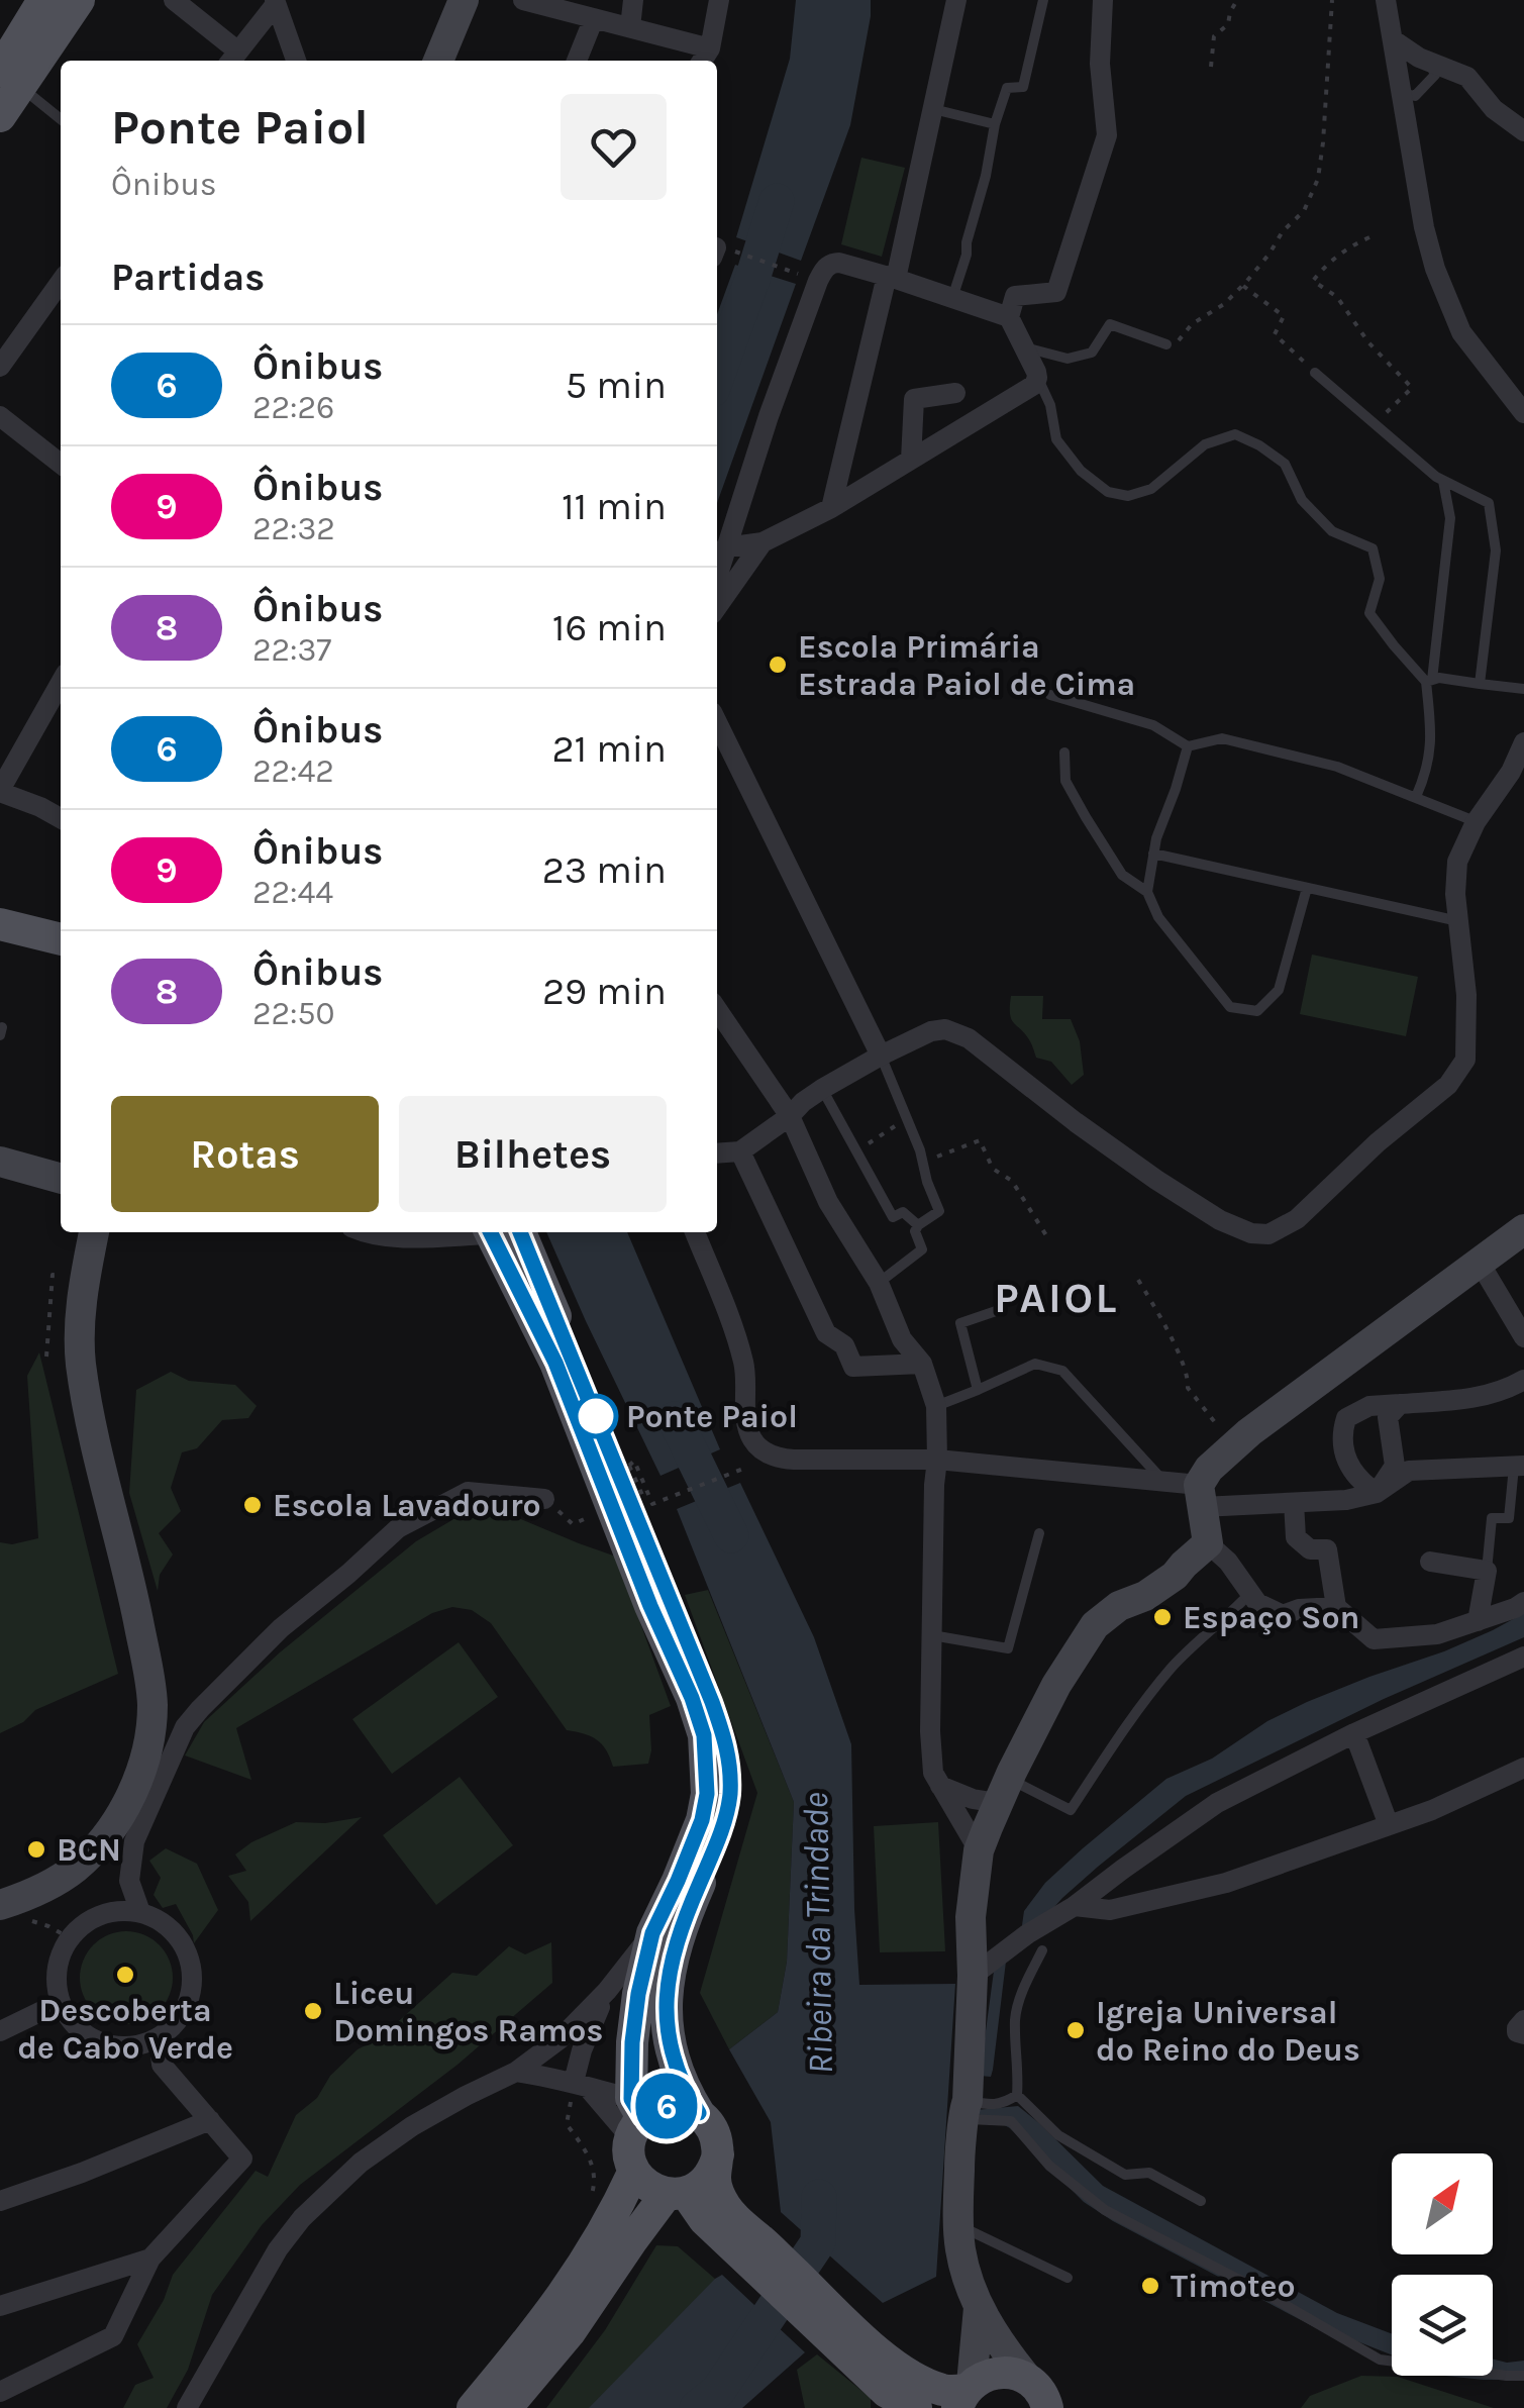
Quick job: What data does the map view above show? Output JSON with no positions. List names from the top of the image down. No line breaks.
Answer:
{"districts":["PAIOL"],"water":["Ribeira da Trindade"],"places":["Escola Primária Estrada Paiol de Cima","Ponte Paiol","Escola Lavadouro","Espaço Son","BCN","Descoberta de Cabo Verde","Liceu Domingos Ramos","Igreja Universal do Reino do Deus","Timoteo"],"lines":["bus line 6"],"north":"top right","page":{"on_map":"6","heading":[["Ponte Paiol","Ônibus"],"Partidas"],"list":[{"mark":"6","name":"Ônibus","note":"22:26","value":"5 min"},{"mark":"9","name":"Ônibus","note":"22:32","value":"11 min"},{"mark":"8","name":"Ônibus","note":"22:37","value":"16 min"},{"mark":"6","name":"Ônibus","note":"22:42","value":"21 min"},{"mark":"9","name":"Ônibus","note":"22:44","value":"23 min"},{"mark":"8","name":"Ônibus","note":"22:50","value":"29 min"}],"buttons":["Rotas","Bilhetes"]}}
